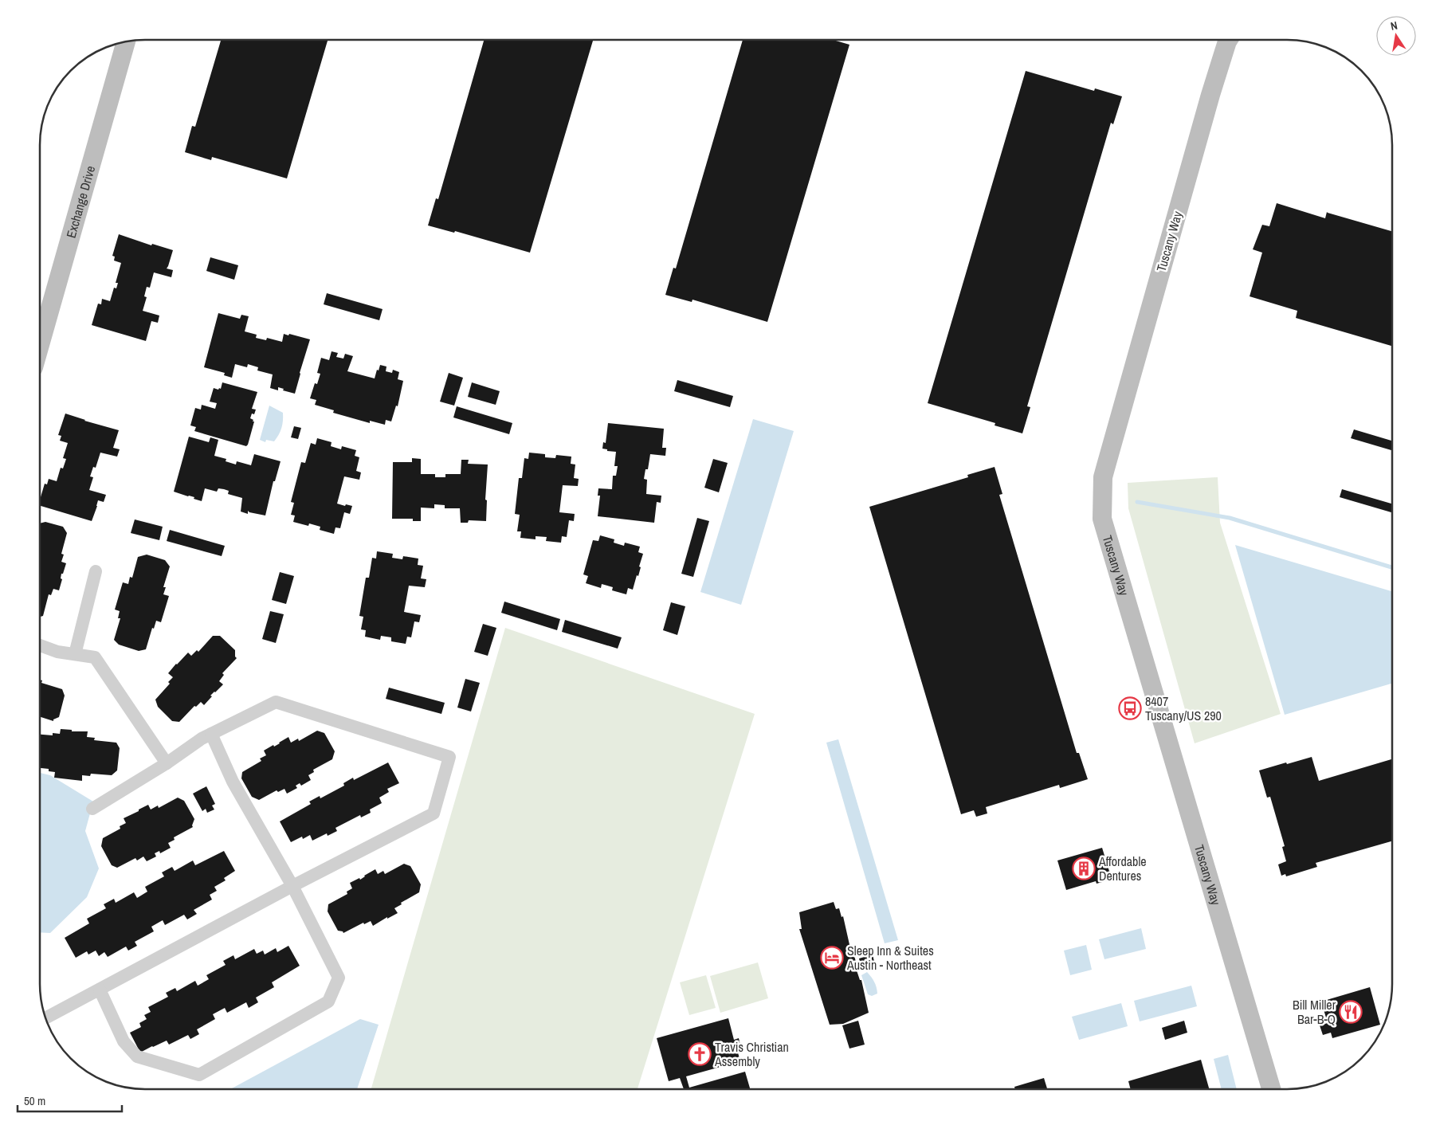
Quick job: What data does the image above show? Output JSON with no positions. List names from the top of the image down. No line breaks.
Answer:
{"streets":{"street":["Exchange Drive","Tuscany Way"]},"places":{"bus stop":["8407 Tuscany/US 290"],"building":["Affordable Dentures"],"hotel":["Sleep Inn & Suites Austin - Northeast"],"restaurant":["Bill Miller Bar-B-Q"],"church":["Travis Christian Assembly"]},"scale_bar":"50 m","north":"top"}
